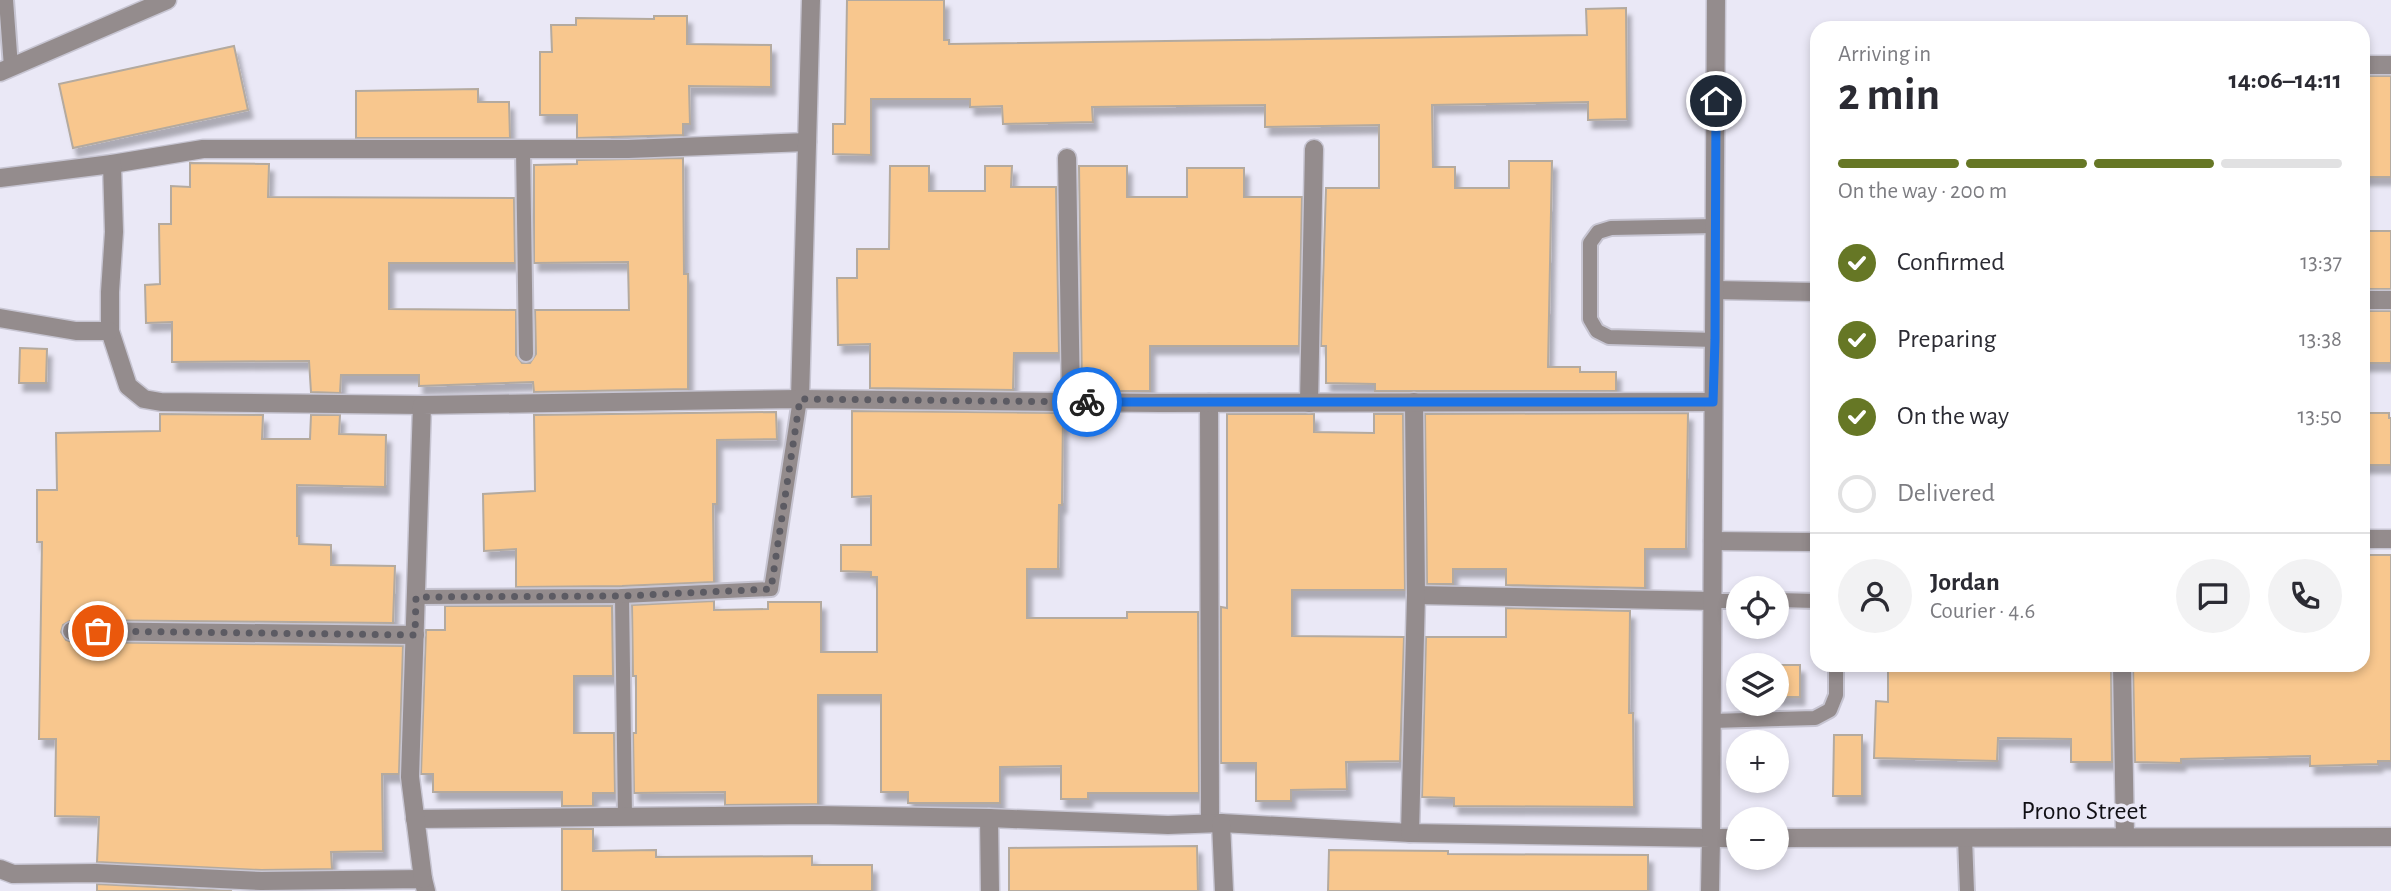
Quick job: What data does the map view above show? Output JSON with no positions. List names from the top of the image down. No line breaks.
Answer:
{"streets":{"street":["Prono Street"]},"page":{"heading":["2 min","Arriving in","14:06–14:11"],"panel":["Jordan","Courier · 4.6"],"bar":"On the way · 200 m","list":[["Confirmed","13:37"],["Preparing","13:38"],["On the way","13:50"],"Delivered"],"map_buttons":["+","−"]}}
